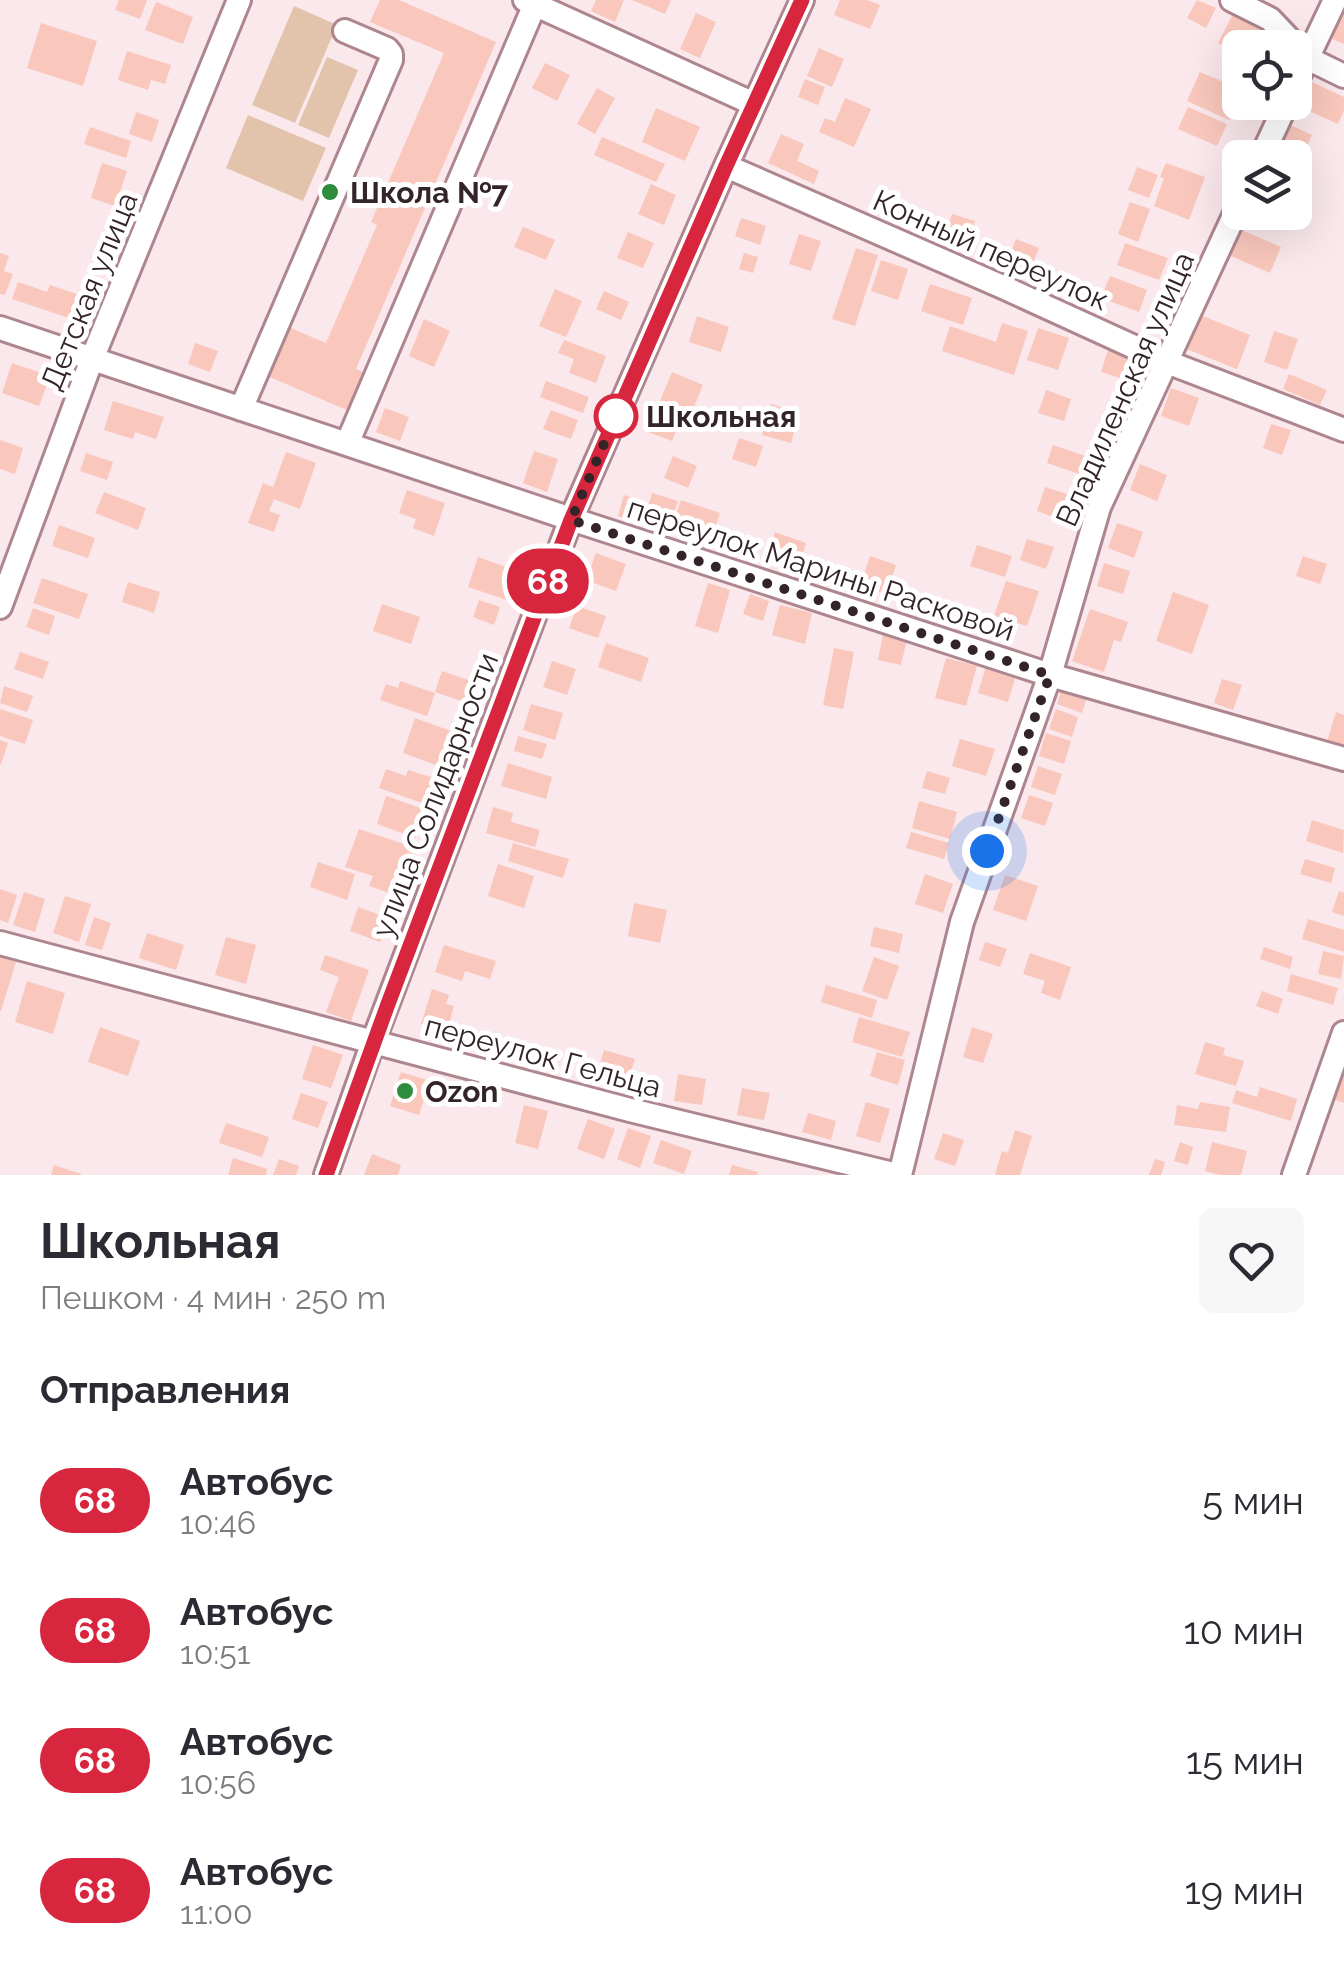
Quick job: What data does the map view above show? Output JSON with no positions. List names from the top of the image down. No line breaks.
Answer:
{"streets":{"street":["Конный переулок","Детская улица","Владиленская улица","переулок Марины Расковой","улица Солидарности","переулок Гельца"]},"crossings":[["Конный переулок","Владиленская улица"],["Конный переулок","улица Солидарности"],["Детская улица","переулок Марины Расковой"],["Владиленская улица","переулок Марины Расковой"],["Владиленская улица","переулок Гельца"],["переулок Марины Расковой","улица Солидарности"],["улица Солидарности","переулок Гельца"]],"places":["Школа №7","Школьная","Ozon"],"lines":["bus line 68"],"page":{"on_map":"68","heading":[["Школьная","Пешком · 4 мин · 250 m"],"Отправления"],"list":[{"mark":"68","name":"Автобус","note":"10:46","value":"5 мин"},{"mark":"68","name":"Автобус","note":"10:51","value":"10 мин"},{"mark":"68","name":"Автобус","note":"10:56","value":"15 мин"},{"mark":"68","name":"Автобус","note":"11:00","value":"19 мин"}]}}
